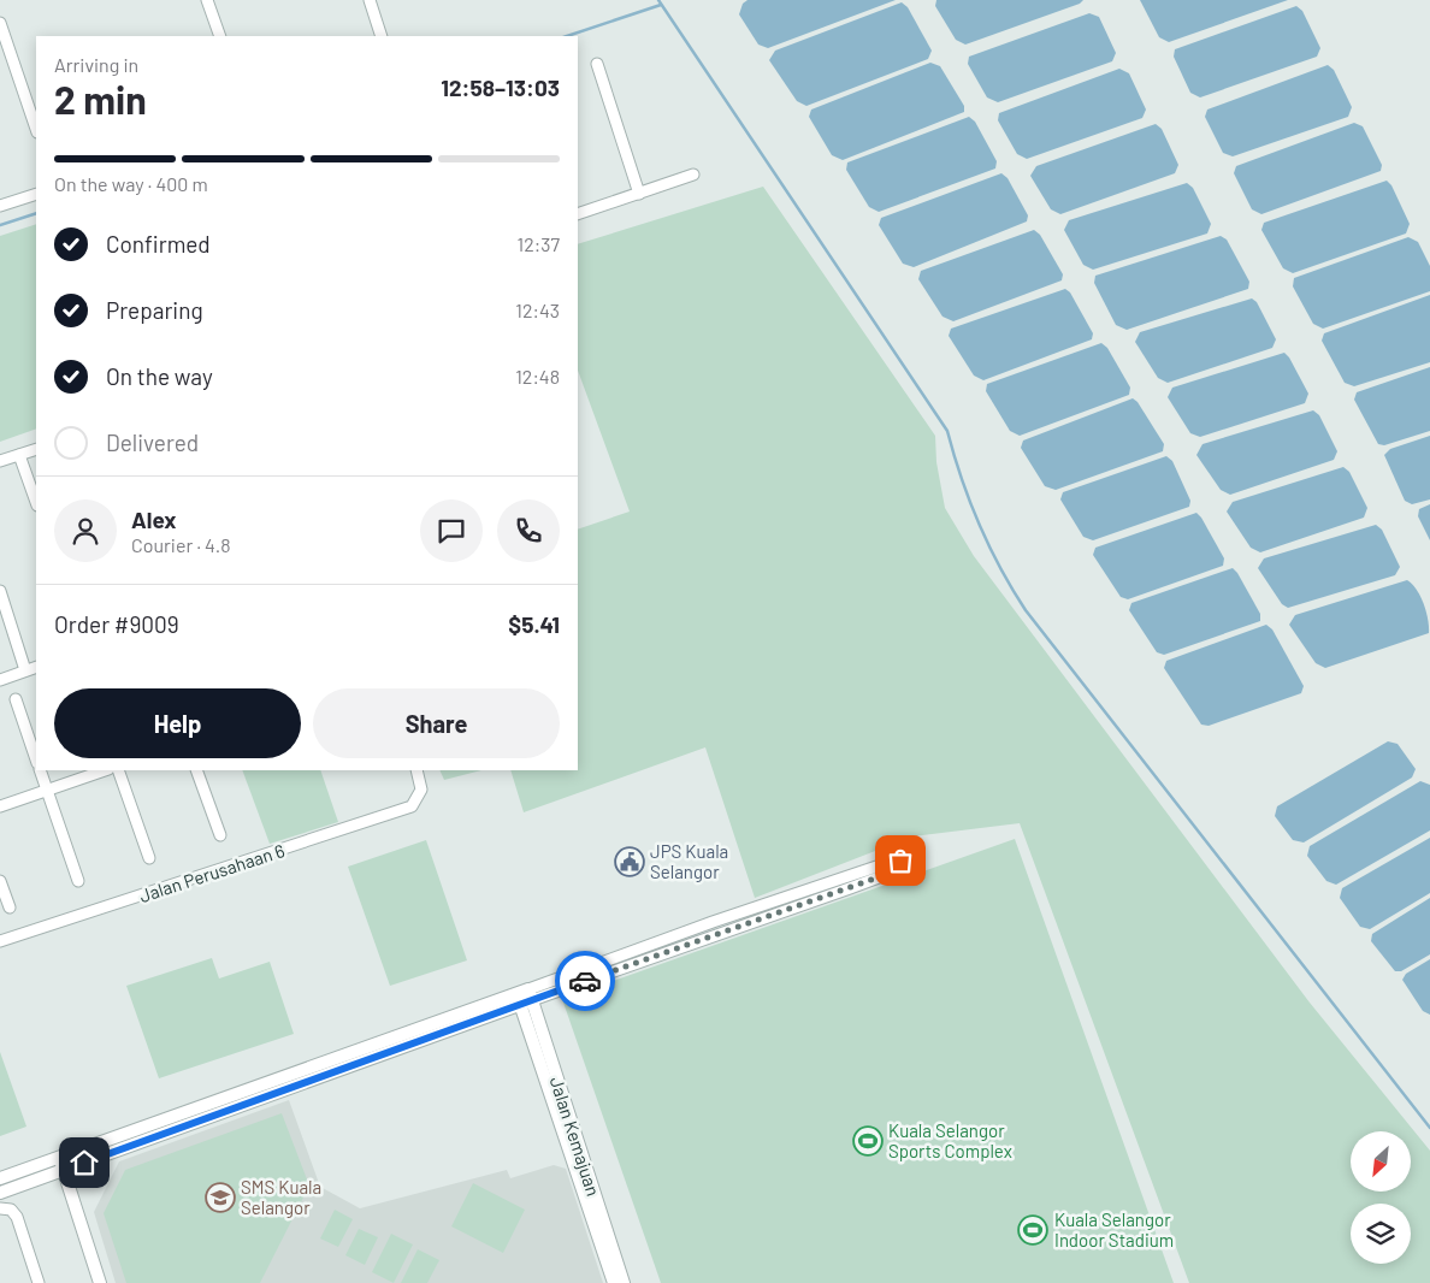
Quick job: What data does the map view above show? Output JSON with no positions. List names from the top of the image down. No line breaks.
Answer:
{"streets":{"street":["Jalan Perusahaan 6","Jalan Kemajuan"]},"places":{"public building":["JPS Kuala Selangor"],"sports":["Kuala Selangor Sports Complex","Kuala Selangor Indoor Stadium"],"school or university":["SMS Kuala Selangor"]},"north":"bottom left","page":{"heading":["2 min","Arriving in","12:58–13:03"],"panel":["Alex","Courier · 4.8","Order #9009","$5.41"],"bar":"On the way · 400 m","list":[["Confirmed","12:37"],["Preparing","12:43"],["On the way","12:48"],"Delivered"],"buttons":["Help","Share"]}}
